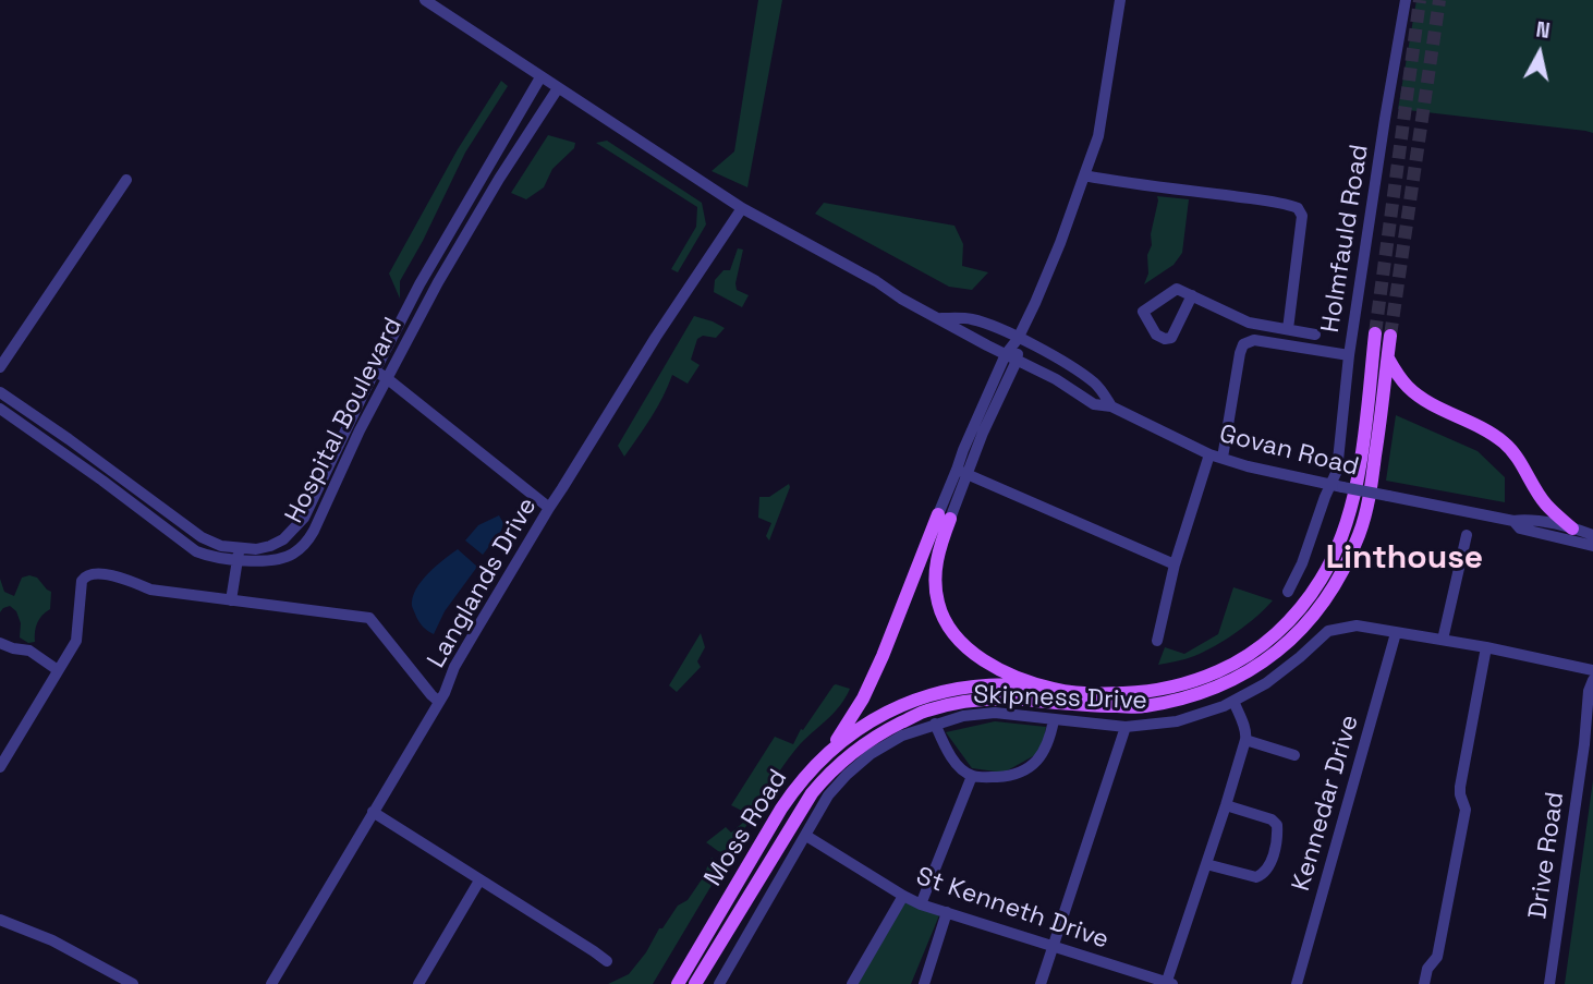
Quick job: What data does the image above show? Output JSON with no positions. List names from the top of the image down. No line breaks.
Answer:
{"streets":{"main road":["Moss Road"],"street":["Holmfauld Road","Hospital Boulevard","Govan Road","Langlands Drive","Skipness Drive","Kennedar Drive","Drive Road","St Kenneth Drive"]},"crossings":[["Holmfauld Road","Govan Road"],["Hospital Boulevard","Govan Road"],["Govan Road","Langlands Drive"],["Skipness Drive","Kennedar Drive"],["Skipness Drive","St Kenneth Drive"]],"districts":["Linthouse"],"north":"top"}
